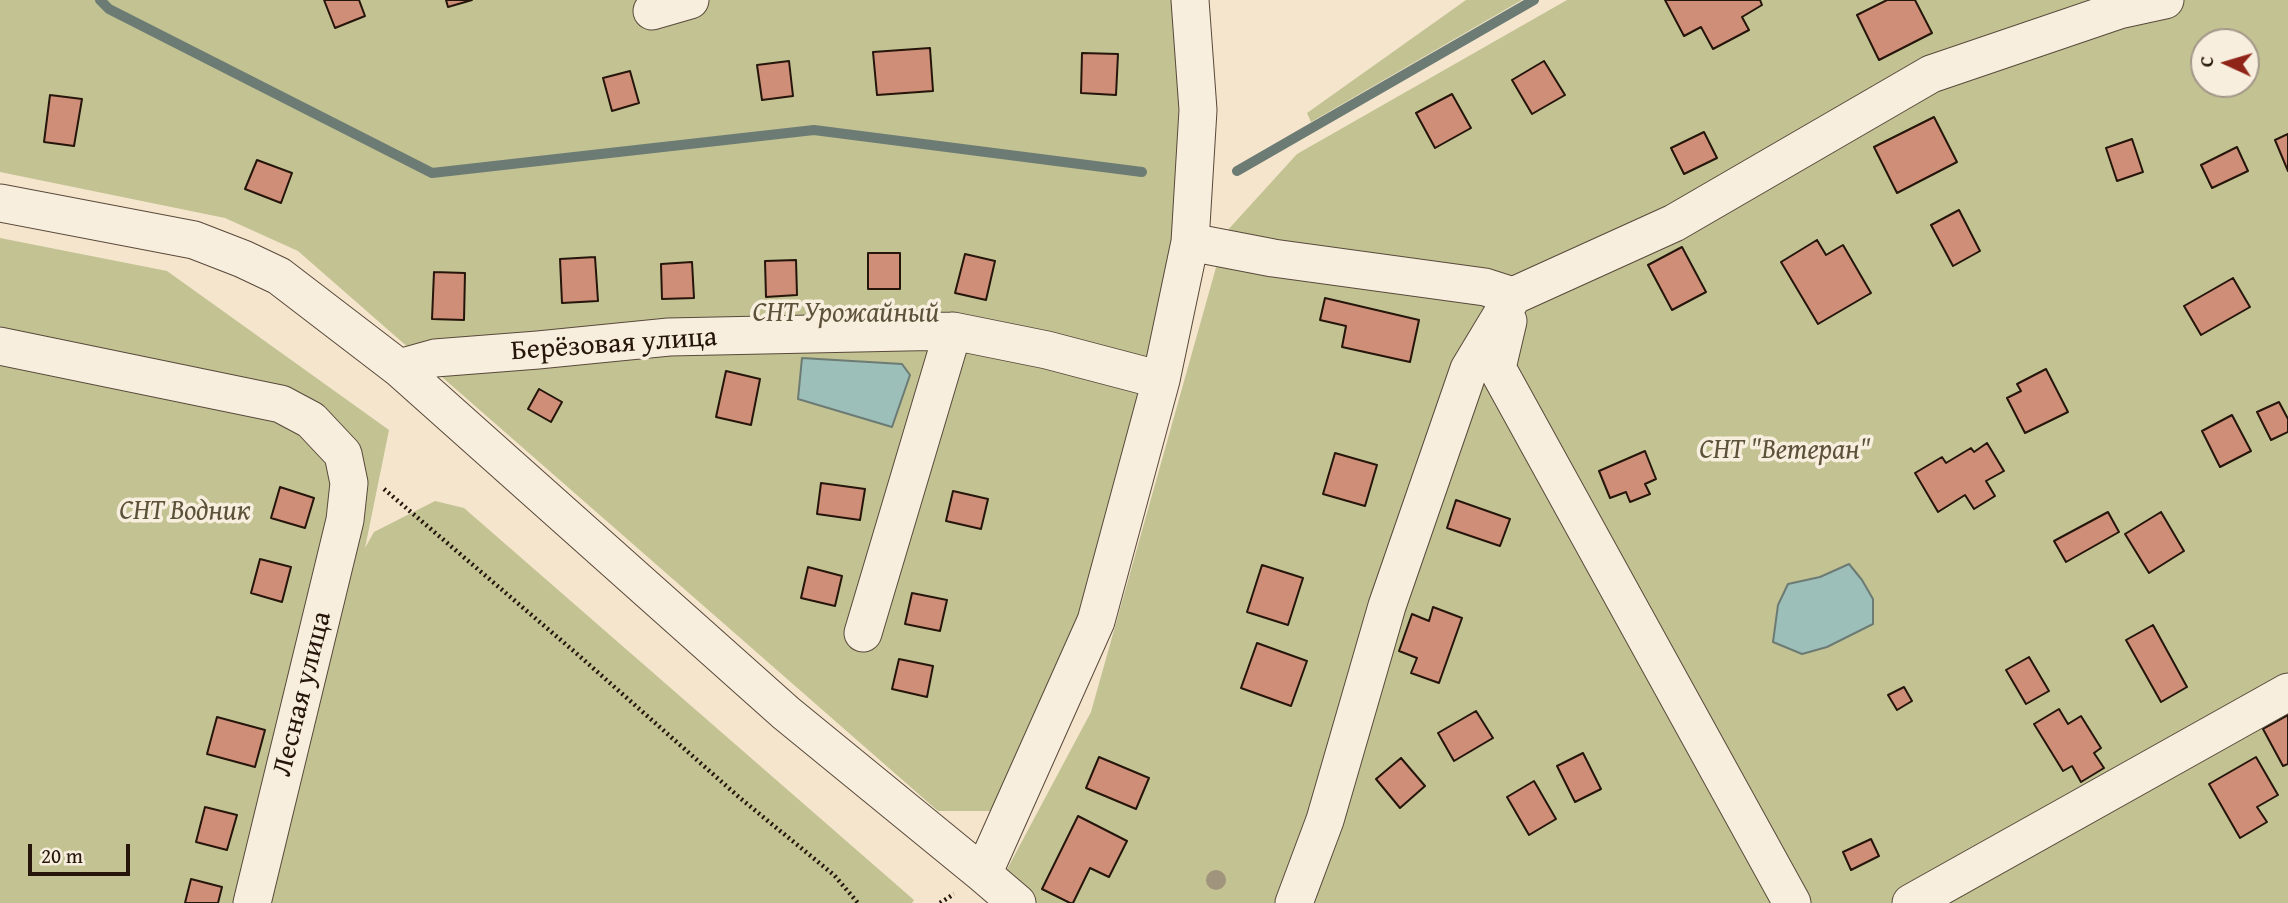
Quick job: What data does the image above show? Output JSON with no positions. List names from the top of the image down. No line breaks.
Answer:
{"streets":{"street":["Берёзовая улица","Лесная улица"]},"parks":["СНТ Урожайный","СНТ \"Ветеран\"","СНТ Водник"],"scale_bar":"20 m","north":"left"}
